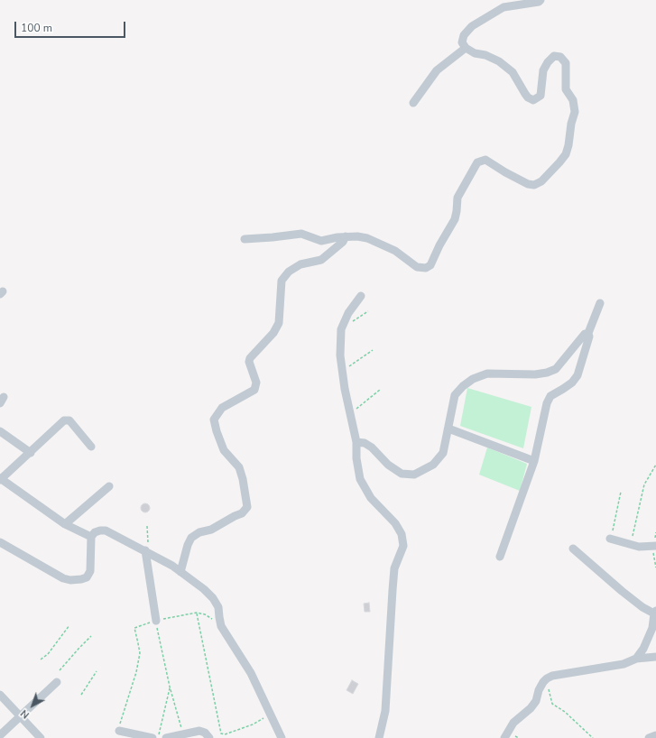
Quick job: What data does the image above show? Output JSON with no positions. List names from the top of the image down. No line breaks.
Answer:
{"scale_bar":"100 m","north":"bottom left"}
